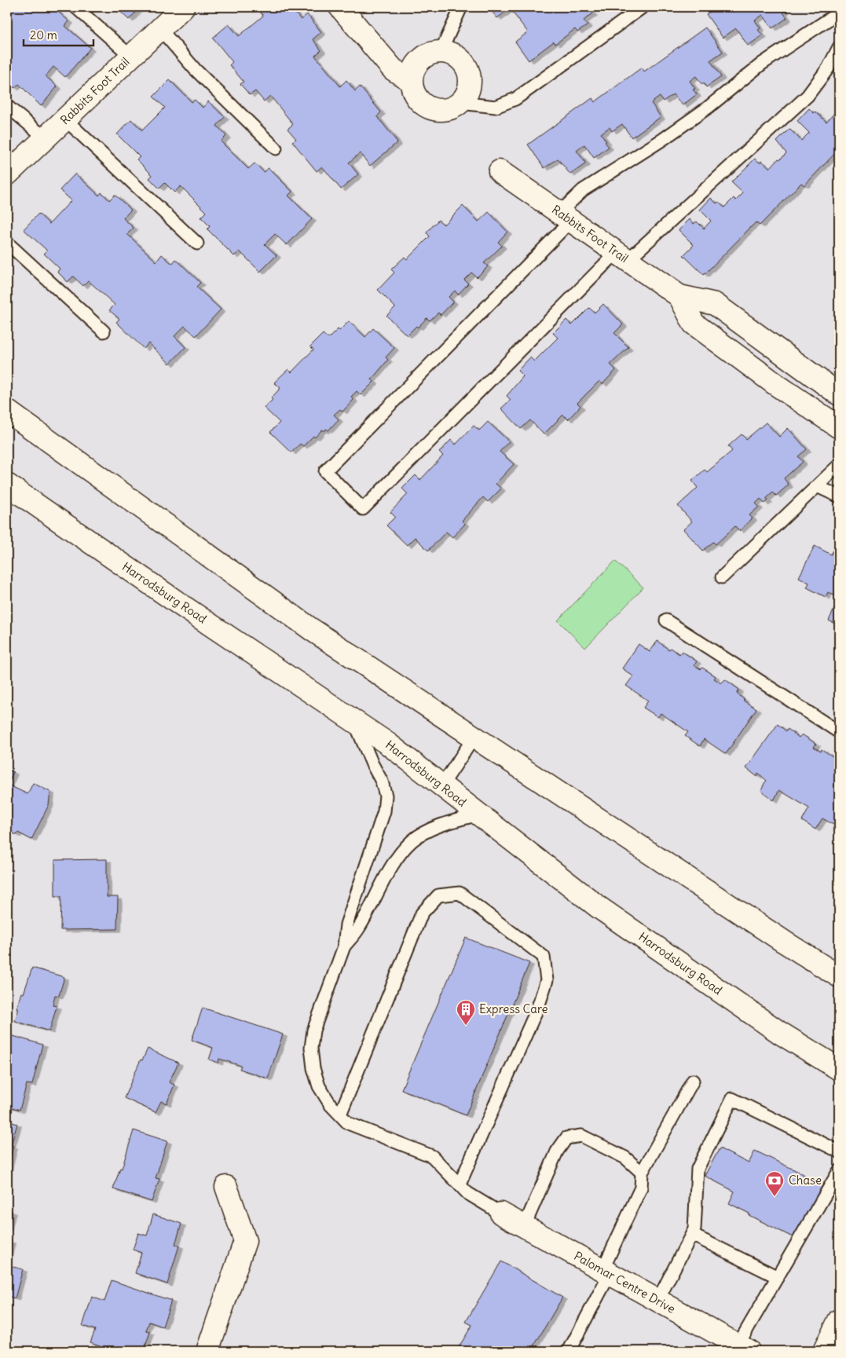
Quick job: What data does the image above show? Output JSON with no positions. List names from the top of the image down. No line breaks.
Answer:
{"streets":{"main road":["Rabbits Foot Trail","Harrodsburg Road","Palomar Centre Drive"]},"places":{"building":["Express Care"],"bank":["Chase"]},"scale_bar":"20 m"}
